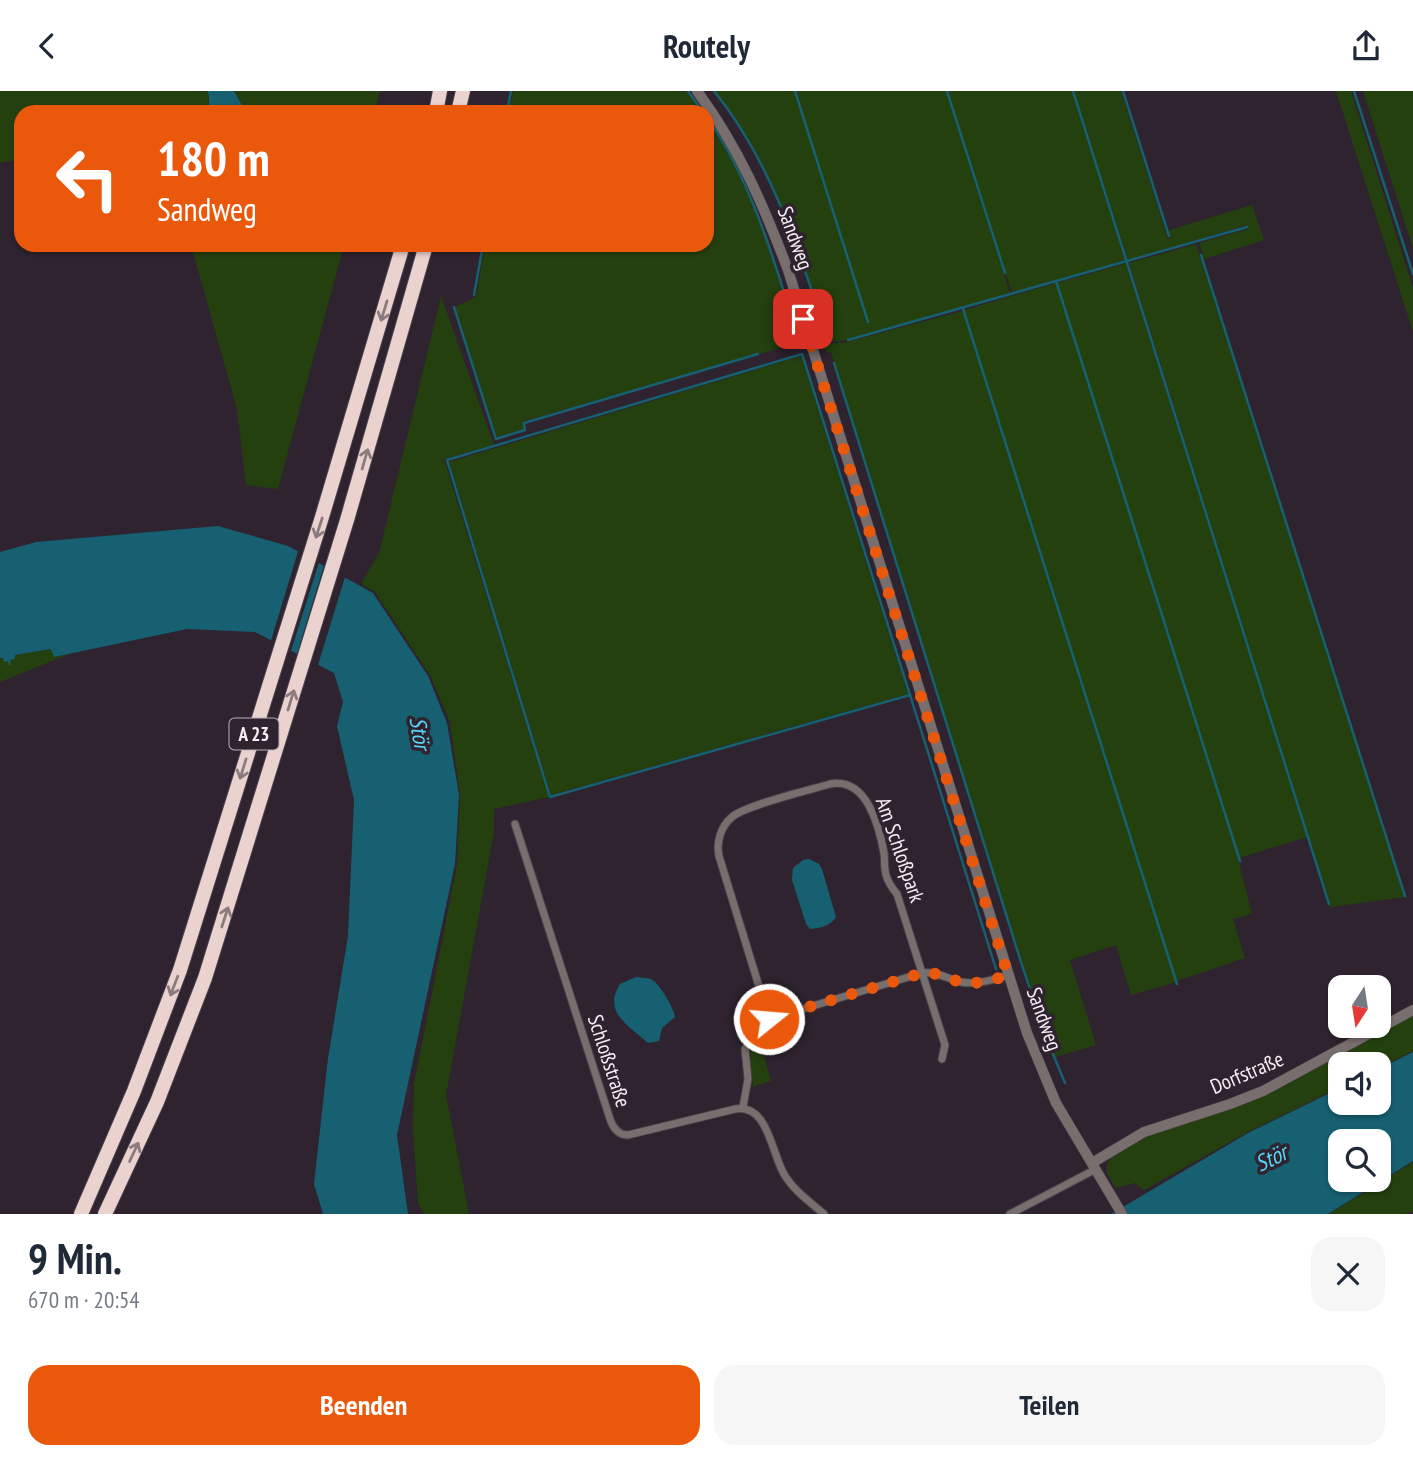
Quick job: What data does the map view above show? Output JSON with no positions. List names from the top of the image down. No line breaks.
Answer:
{"streets":{"highway":["A 23"],"street":["Sandweg","Am Schloßpark","Schloßstraße","Dorfstraße"]},"crossings":[["Sandweg","Dorfstraße"]],"water":["Stör"],"north":"bottom","page":{"header":"Routely","turn":["180 m","Sandweg"],"heading":["9 Min.","670 m · 20:54"],"buttons":["Beenden","Teilen"]}}
